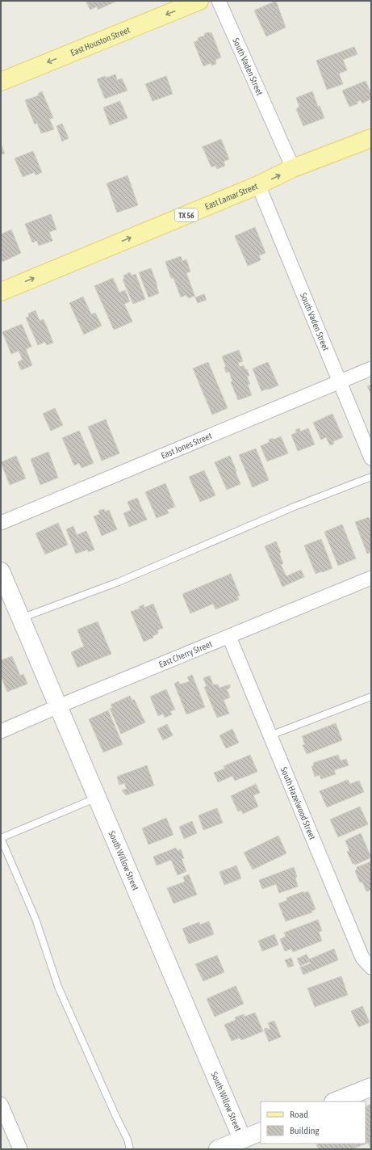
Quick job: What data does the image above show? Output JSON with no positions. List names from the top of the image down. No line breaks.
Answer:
{"streets":{"main road":["East Houston Street","East Lamar Street","TX 56"],"street":["South Vaden Street","East Jones Street","East Cherry Street","South Hazelwood Street","South Willow Street"]},"crossings":[["South Vaden Street","East Lamar Street"],["South Vaden Street","East Jones Street"],["East Cherry Street","South Hazelwood Street"],["East Cherry Street","South Willow Street"]],"one_way":["East Houston Street","East Lamar Street"],"legend":["Road","Building"]}
